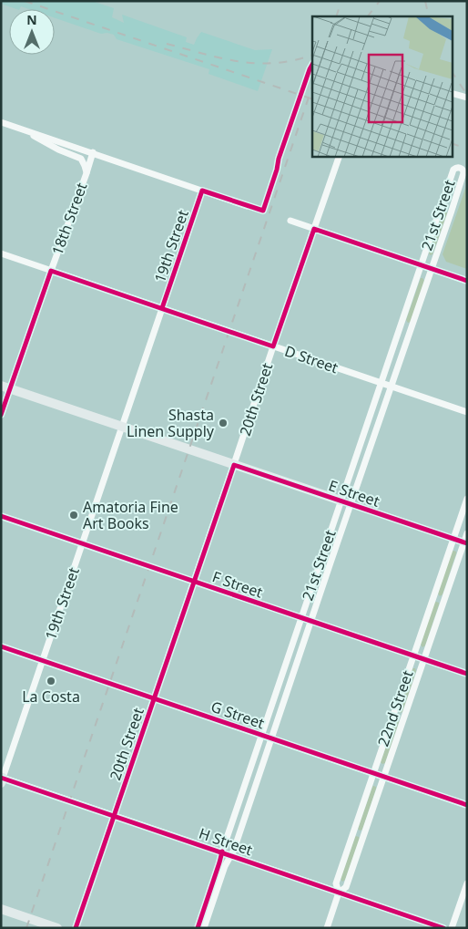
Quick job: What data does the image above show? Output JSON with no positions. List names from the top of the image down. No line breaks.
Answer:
{"streets":{"street":["21st Street","18th Street","19th Street","D Street","20th Street","E Street","F Street","22nd Street","G Street","H Street"]},"crossings":[["21st Street","D Street"],["21st Street","E Street"],["21st Street","F Street"],["21st Street","G Street"],["21st Street","H Street"],["18th Street","D Street"],["18th Street","E Street"],["19th Street","D Street"],["19th Street","E Street"],["19th Street","F Street"],["19th Street","G Street"],["19th Street","H Street"],["D Street","20th Street"],["20th Street","E Street"],["20th Street","F Street"],["20th Street","G Street"],["20th Street","H Street"],["E Street","22nd Street"],["F Street","22nd Street"],["22nd Street","G Street"],["22nd Street","H Street"]],"places":["Shasta Linen Supply","Amatoria Fine Art Books","La Costa"],"north":"top"}
